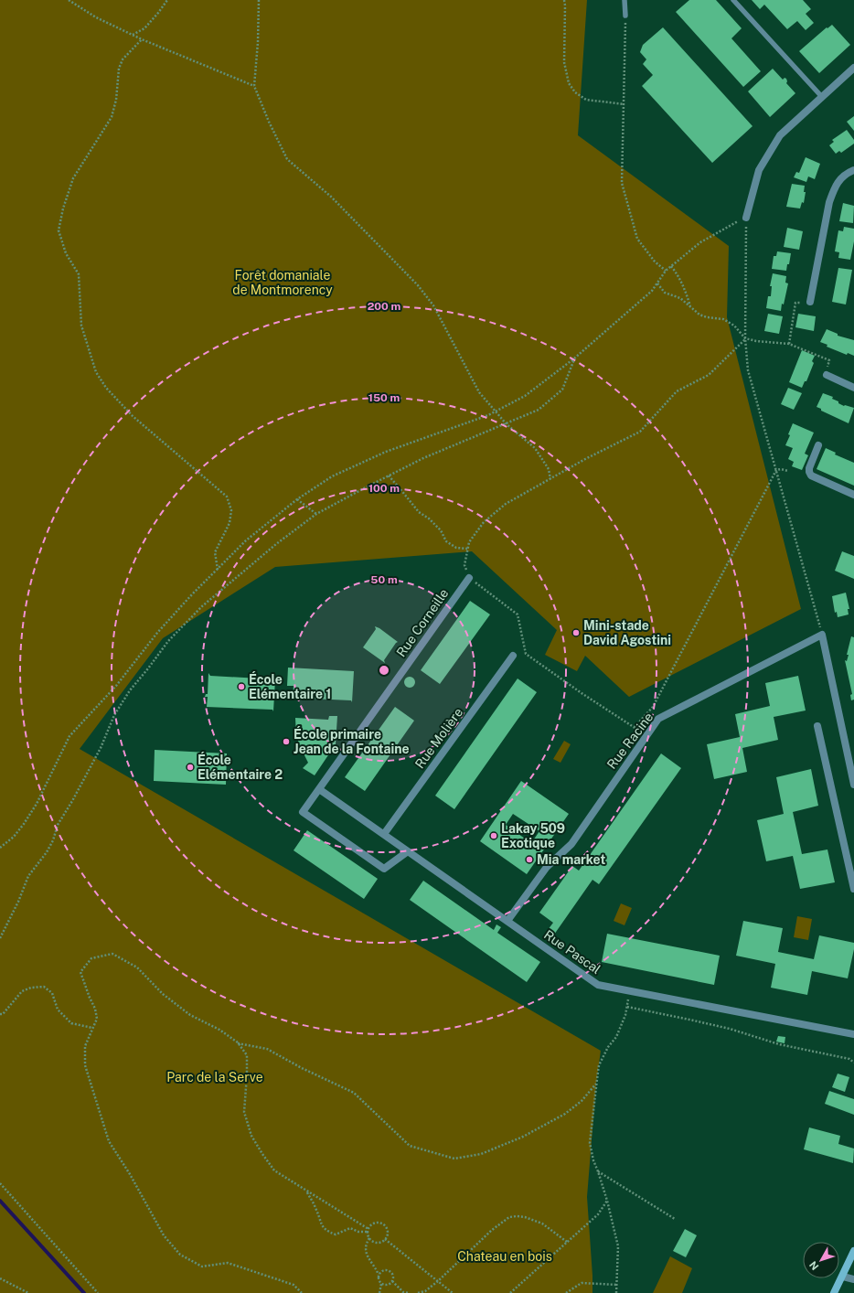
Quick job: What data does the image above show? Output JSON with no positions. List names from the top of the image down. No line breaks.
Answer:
{"streets":{"street":["Rue Corneille","Rue Molière","Rue Racine","Rue Pascal"]},"crossings":[["Rue Corneille","Rue Pascal"],["Rue Molière","Rue Pascal"],["Rue Racine","Rue Pascal"]],"parks":["Forêt domaniale de Montmorency","Parc de la Serve","Chateau en bois"],"places":["Mini-stade David Agostini","École Elémentaire 1","École primaire Jean de la Fontaine","École Elémentaire 2","Lakay 509 Exotique","Mia market"],"north":"bottom left","rings":["200 m","150 m","100 m","50 m"]}
